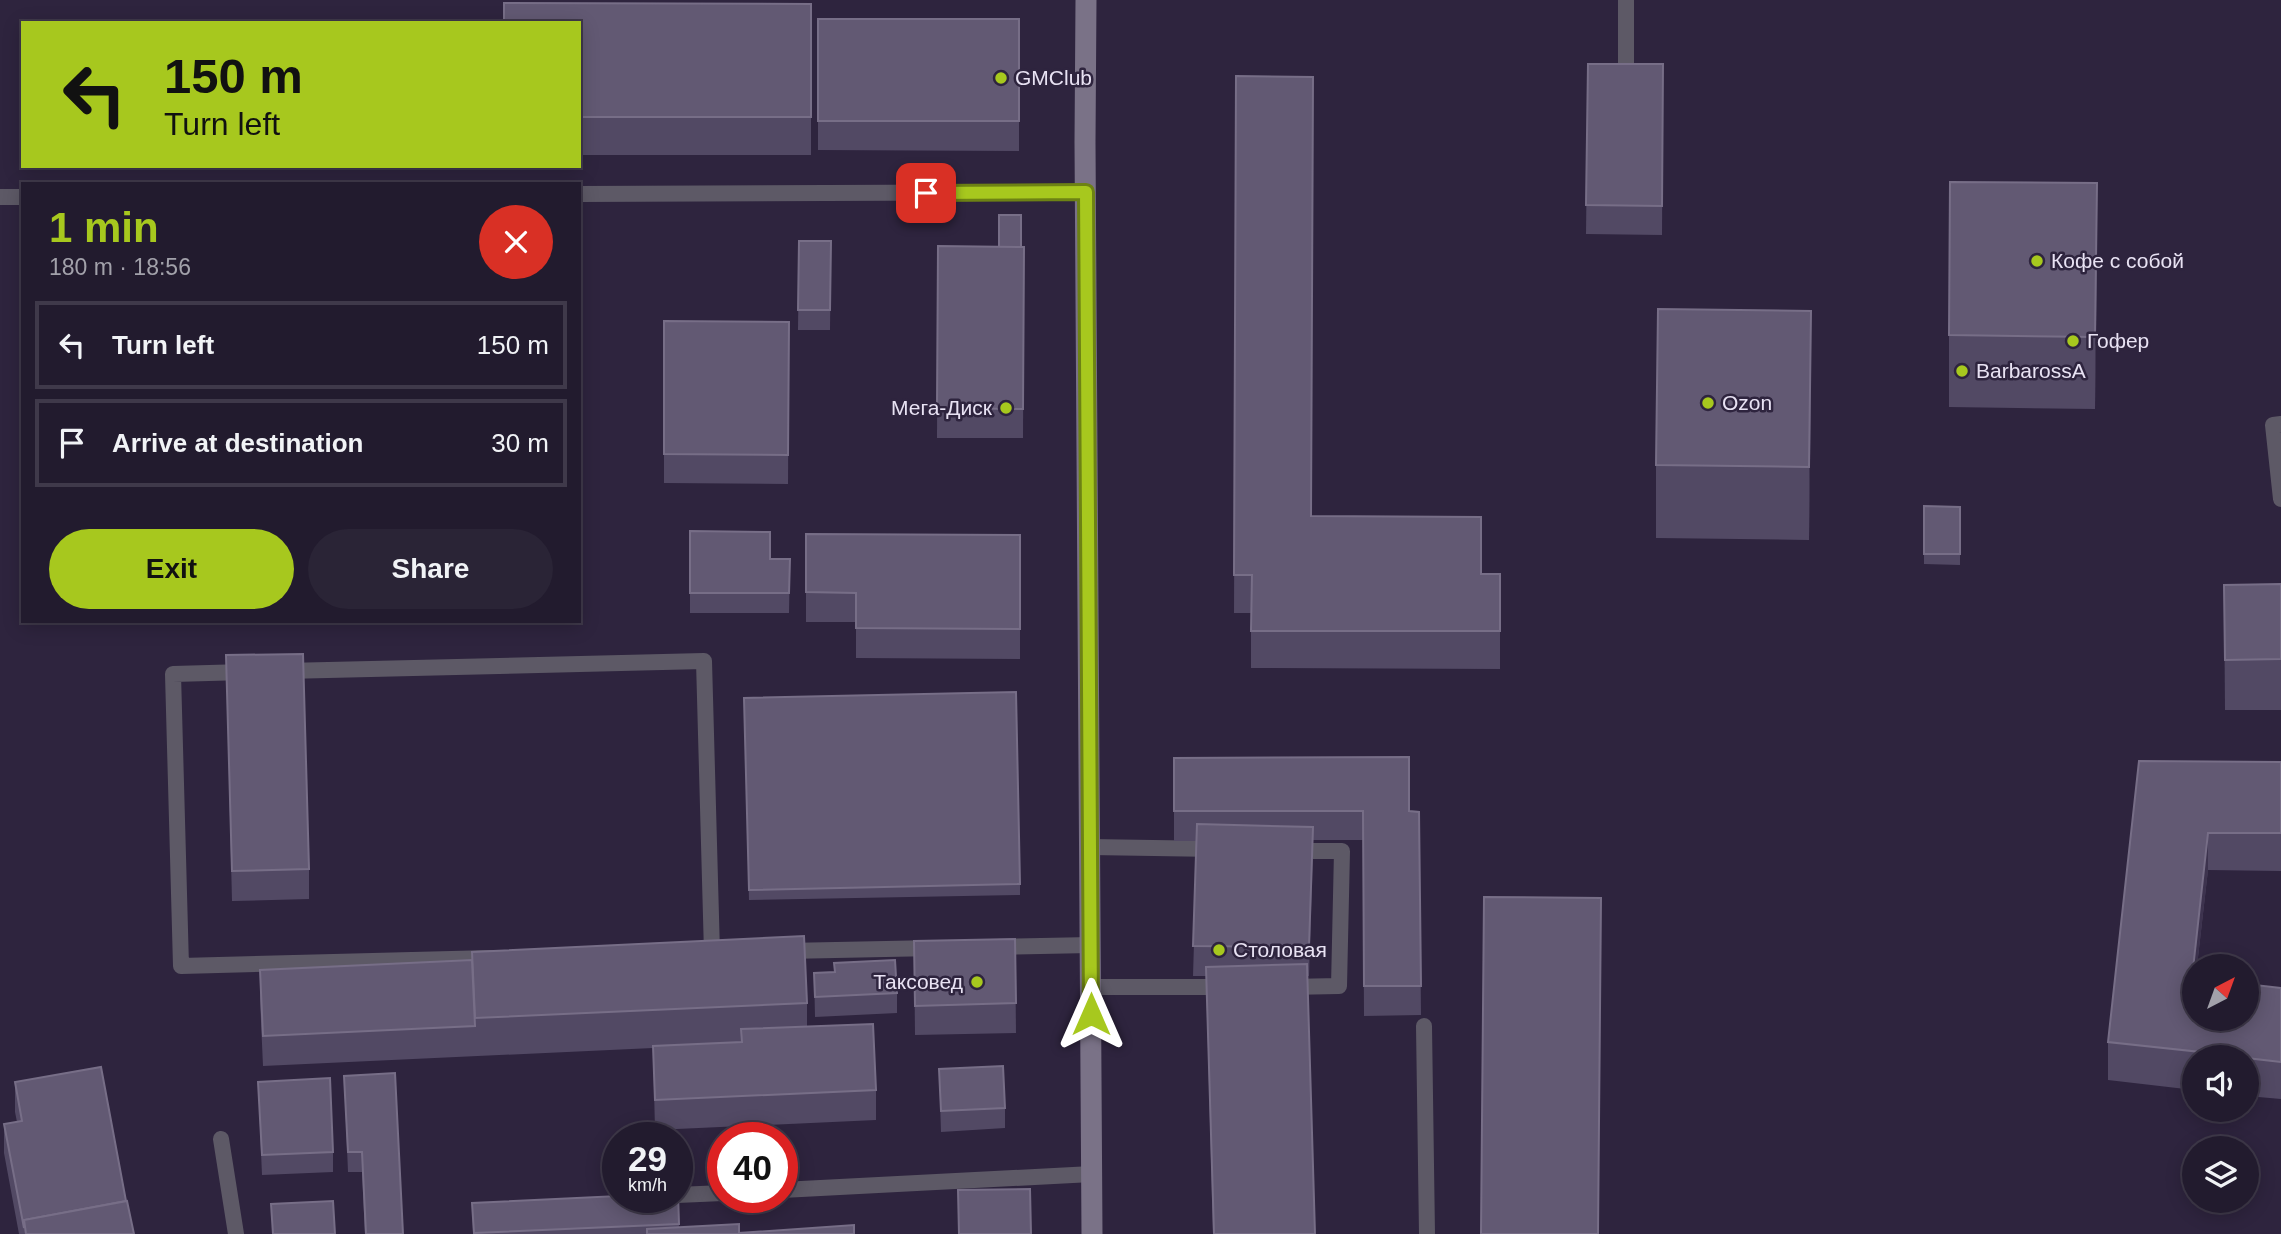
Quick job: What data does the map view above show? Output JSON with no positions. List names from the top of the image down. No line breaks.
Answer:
{"places":["GMClub","Кофе с собой","Гофер","BarbarossA","Ozon","Мега-Диск","Столовая","Таксовед"],"north":"top right","page":{"turn":["150 m","Turn left"],"heading":["1 min","180 m · 18:56"],"list":[{"name":"Turn left","value":"150 m"},{"name":"Arrive at destination","value":"30 m"}],"buttons":["Exit","Share"],"speed":"29 km/h","limit":"40"}}
